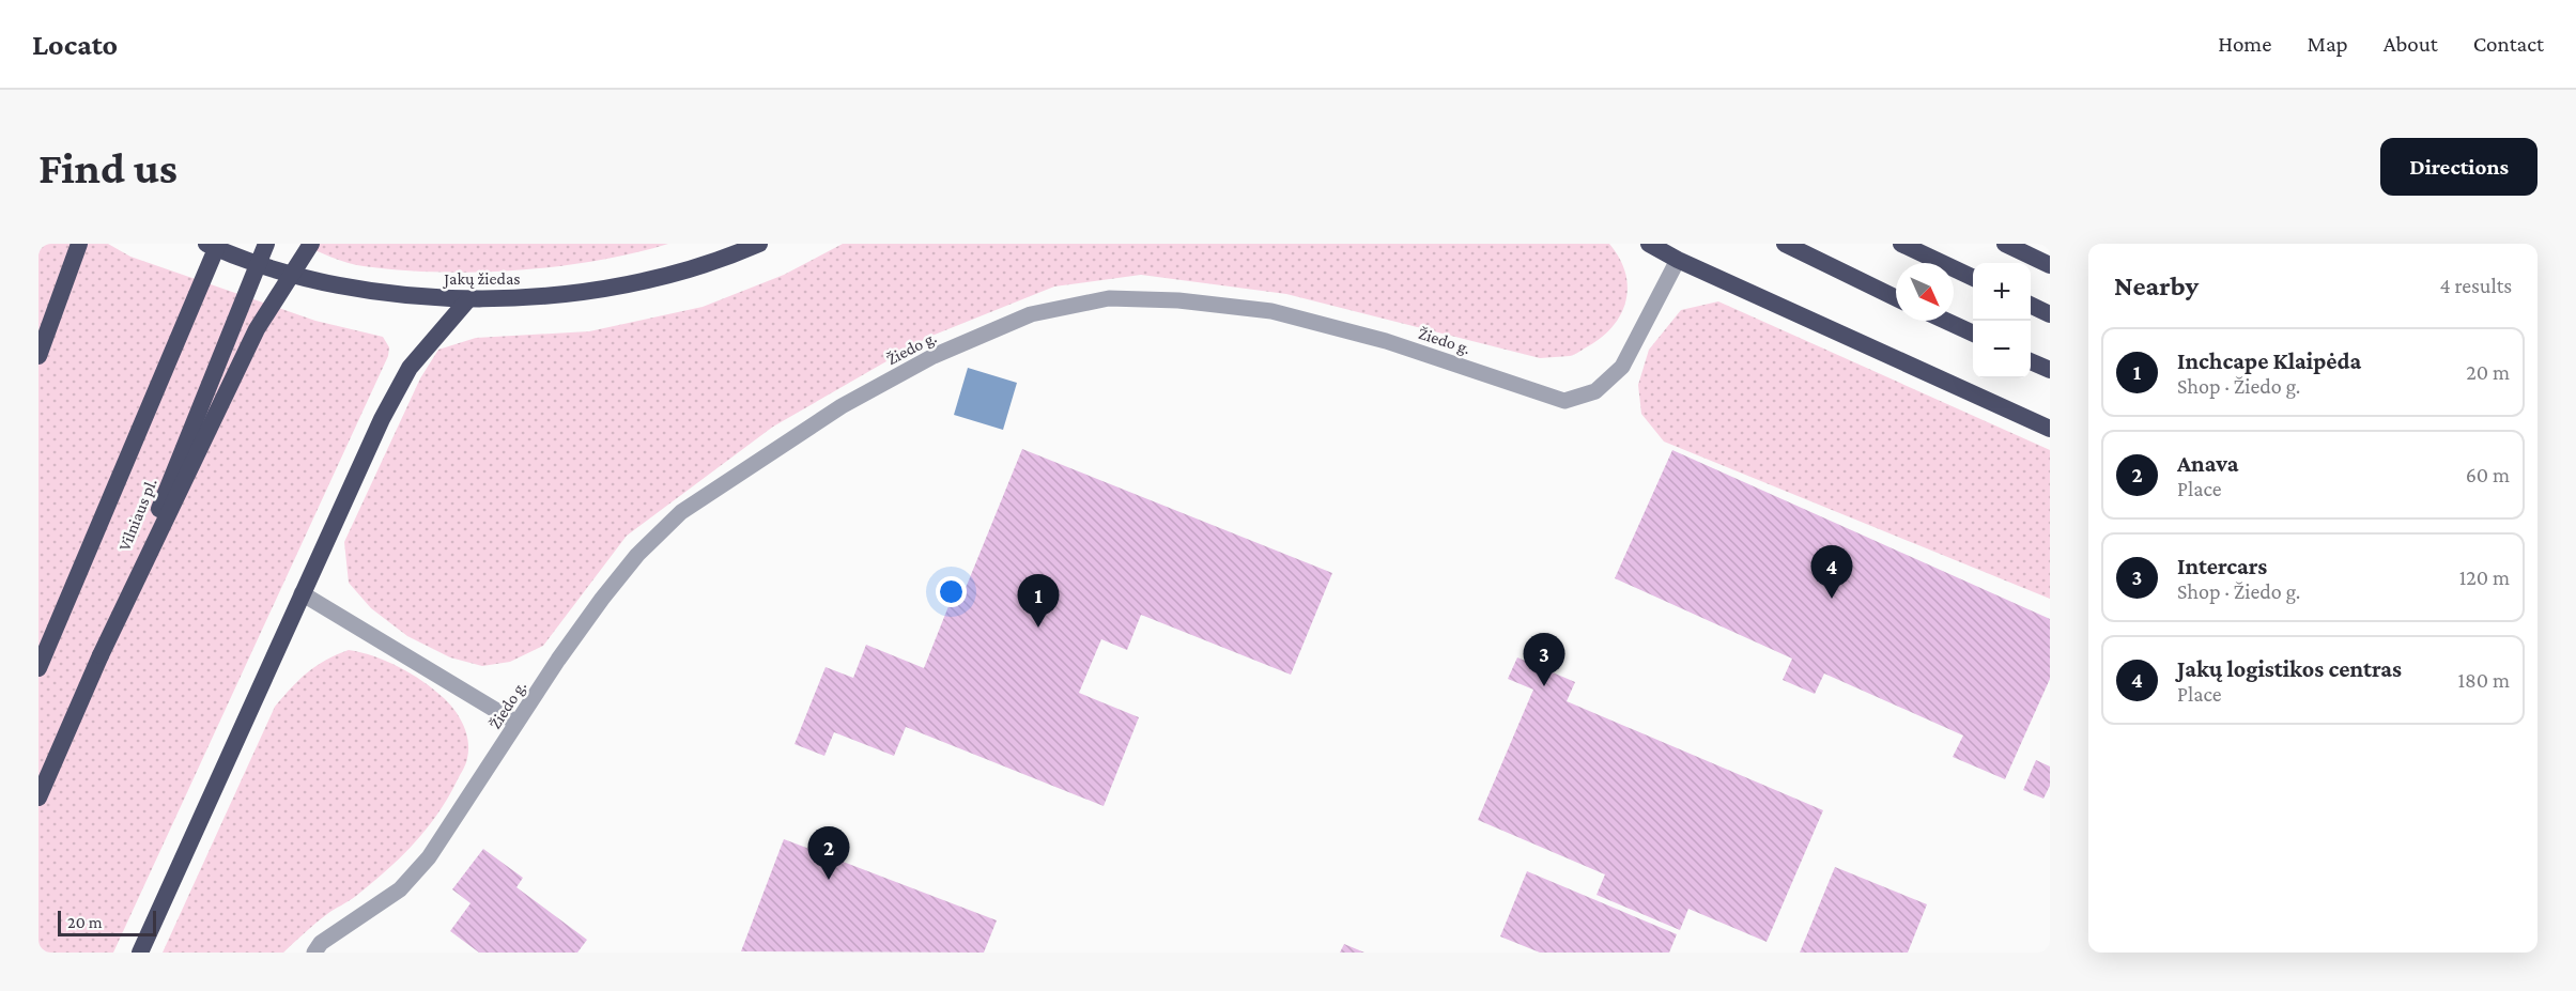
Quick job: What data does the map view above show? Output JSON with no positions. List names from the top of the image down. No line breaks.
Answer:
{"streets":{"highway":["Jakų žiedas","Vilniaus pl."],"street":["Žiedo g."]},"scale_bar":"20 m","north":"bottom right","page":{"header":"Locato","nav":["Home","Map","About","Contact"],"buttons":"Directions","title":"Find us","heading":["Nearby","4 results"],"map_buttons":["+","−"],"list":[{"mark":"1","name":"Inchcape Klaipėda","note":"Shop · Žiedo g.","value":"20 m"},{"mark":"2","name":"Anava","note":"Place","value":"60 m"},{"mark":"3","name":"Intercars","note":"Shop · Žiedo g.","value":"120 m"},{"mark":"4","name":"Jakų logistikos centras","note":"Place","value":"180 m"}],"pins":["4","1","3","2"],"scale":"20 m"}}
